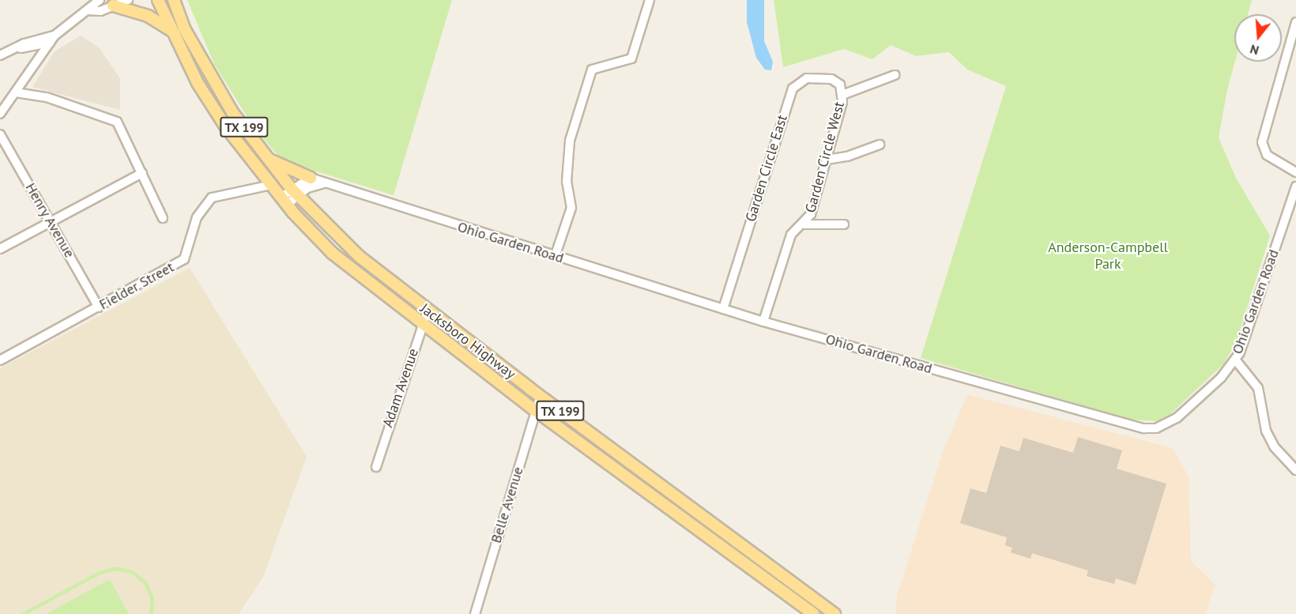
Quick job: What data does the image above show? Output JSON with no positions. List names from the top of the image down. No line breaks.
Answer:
{"streets":{"main road":["TX 199","Jacksboro Highway"],"street":["Garden Circle West","Garden Circle East","Henry Avenue","Ohio Garden Road","Fielder Street","Adam Avenue","Belle Avenue"]},"crossings":[["Garden Circle West","Garden Circle East"],["Garden Circle West","Ohio Garden Road"],["Garden Circle East","Ohio Garden Road"],["Henry Avenue","Fielder Street"],["Fielder Street","Jacksboro Highway"],["Jacksboro Highway","Adam Avenue"],["Jacksboro Highway","Belle Avenue"]],"parks":["Anderson-Campbell Park"],"north":"bottom"}
